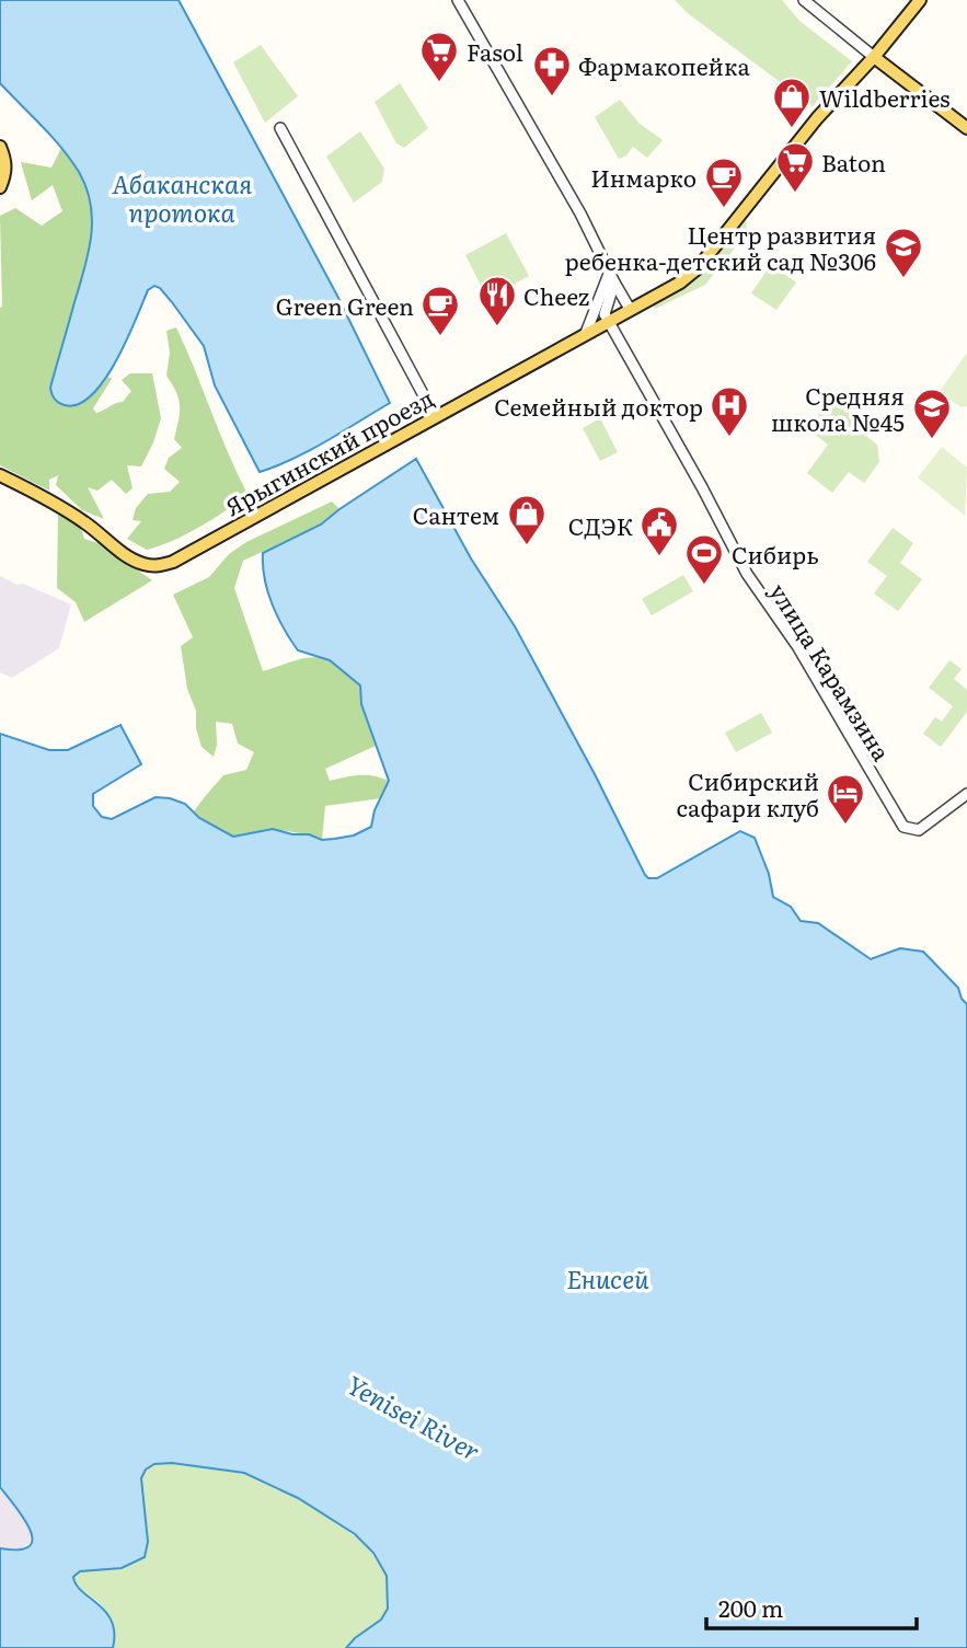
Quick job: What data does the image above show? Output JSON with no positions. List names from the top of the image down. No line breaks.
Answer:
{"streets":{"main road":["Ярыгинский проезд"],"street":["улица Карамзина"]},"crossings":[["Ярыгинский проезд","улица Карамзина"]],"water":["Абаканская протока","Енисей","Yenisei River"],"places":{"supermarket":["Fasol","Baton"],"pharmacy":["Фармакопейка"],"shop":["Wildberries","Сантем"],"cafe":["Инмарко","Green Green"],"school or university":["Центр развития ребенка-детский сад №306","Средняя школа №45"],"restaurant":["Cheez"],"hospital":["Семейный доктор"],"public building":["СДЭК"],"sports":["Сибирь"],"hotel":["Сибирский сафари клуб"]},"scale_bar":"200 m"}
